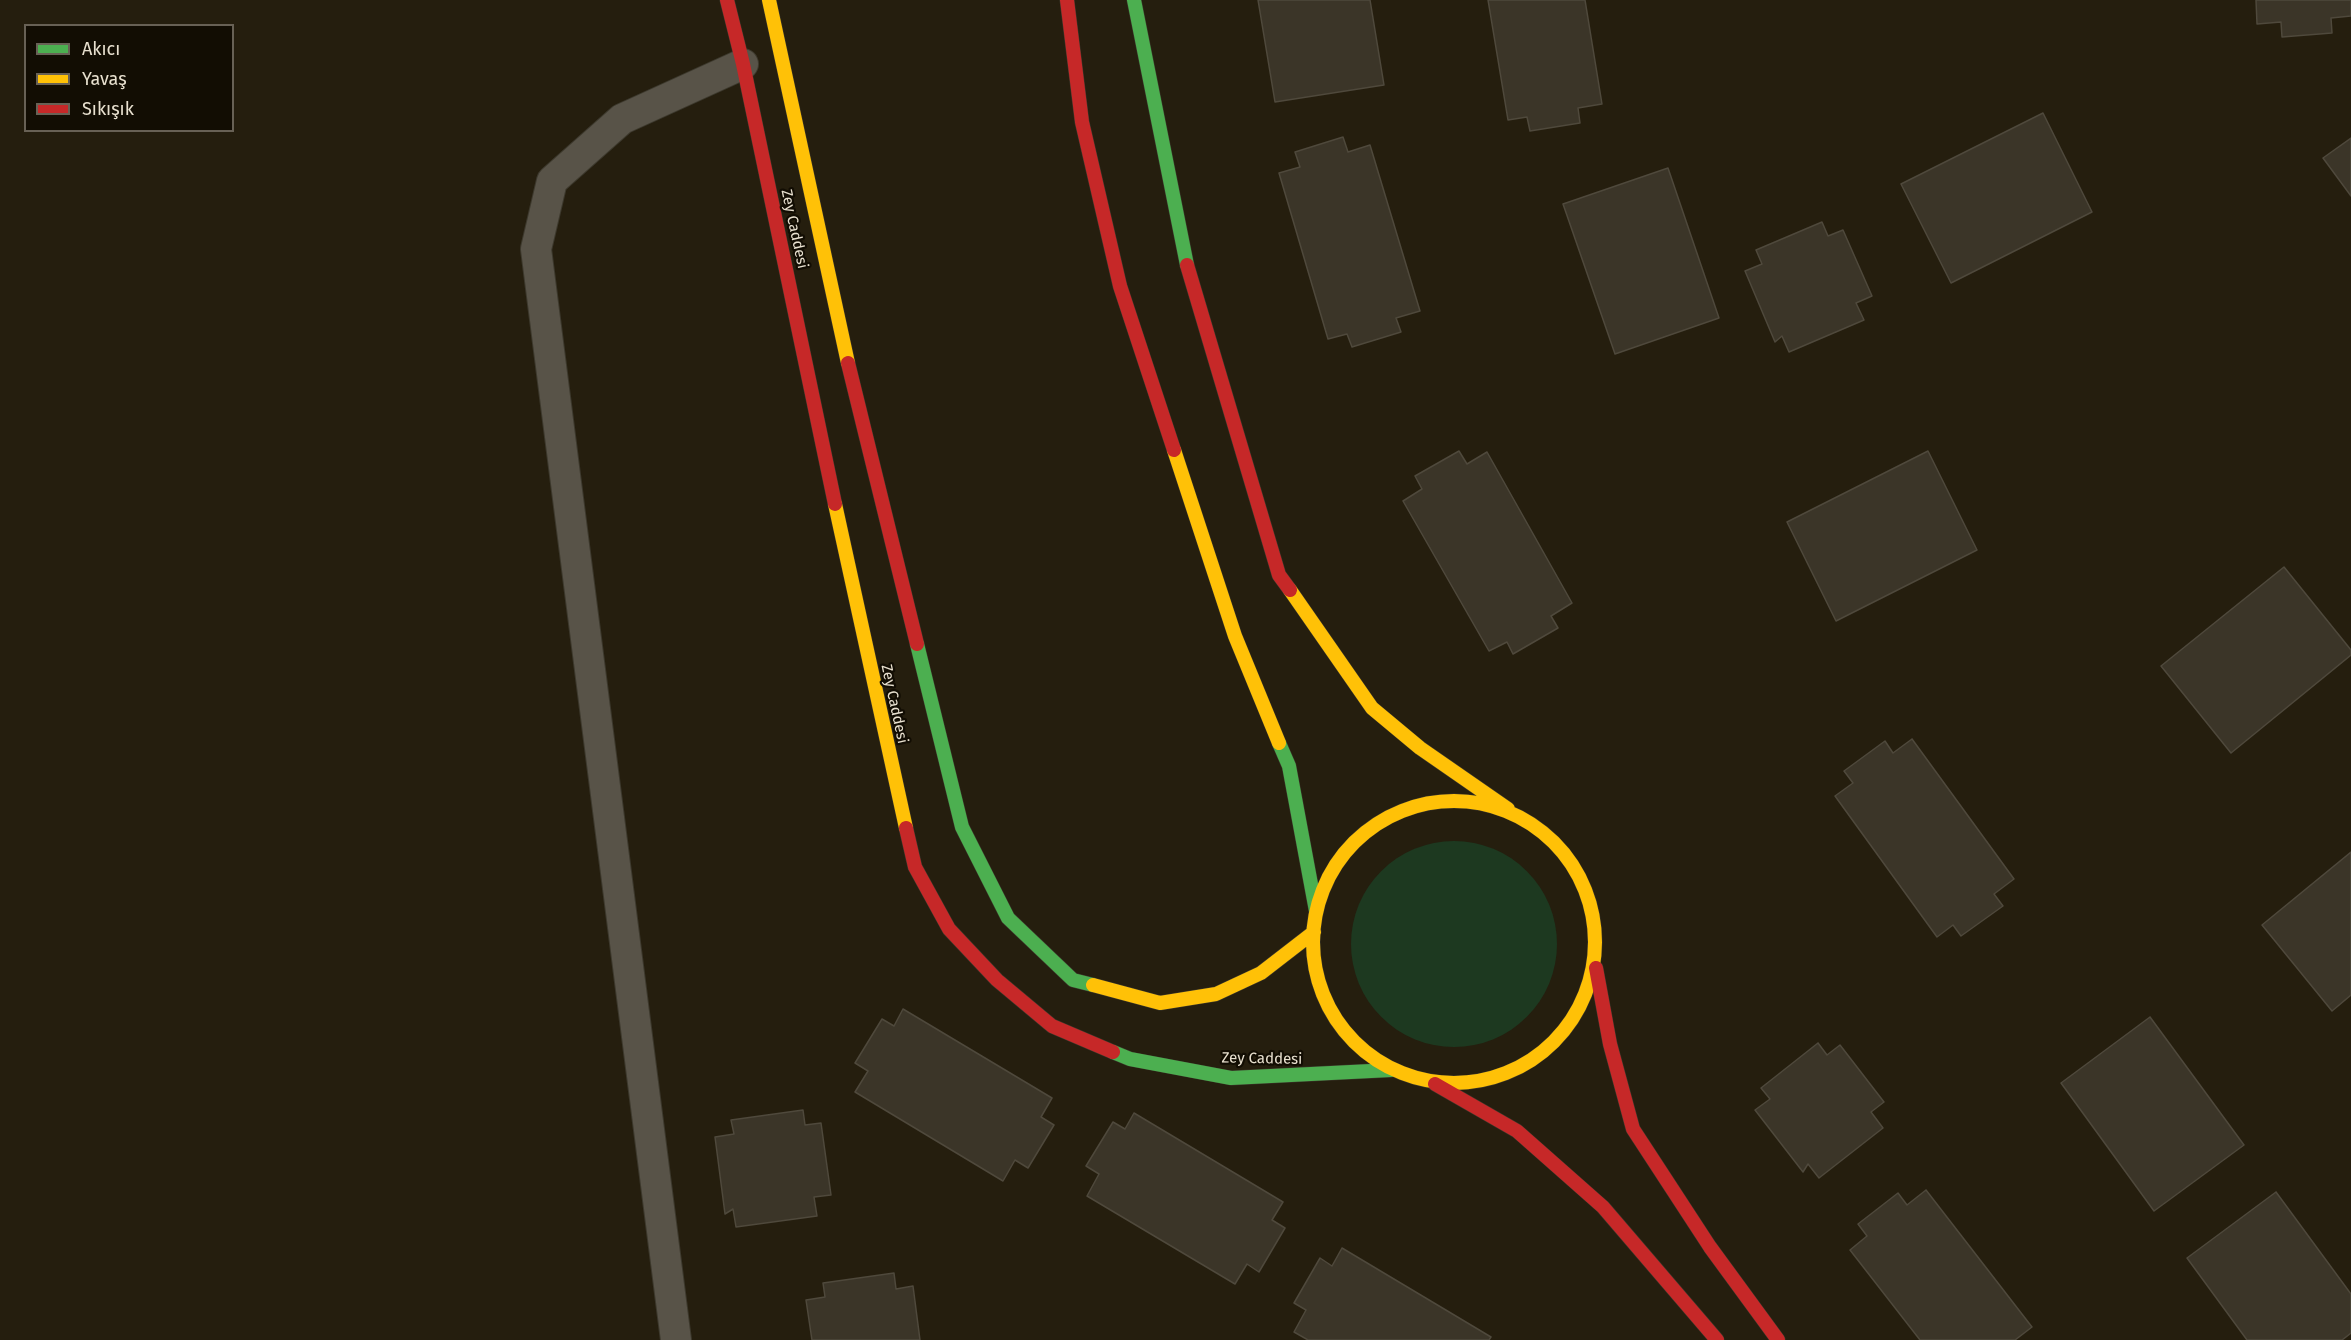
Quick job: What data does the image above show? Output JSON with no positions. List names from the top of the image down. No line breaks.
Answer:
{"streets":{"street":["Zey Caddesi"]},"legend":["Akıcı","Yavaş","Sıkışık"]}
